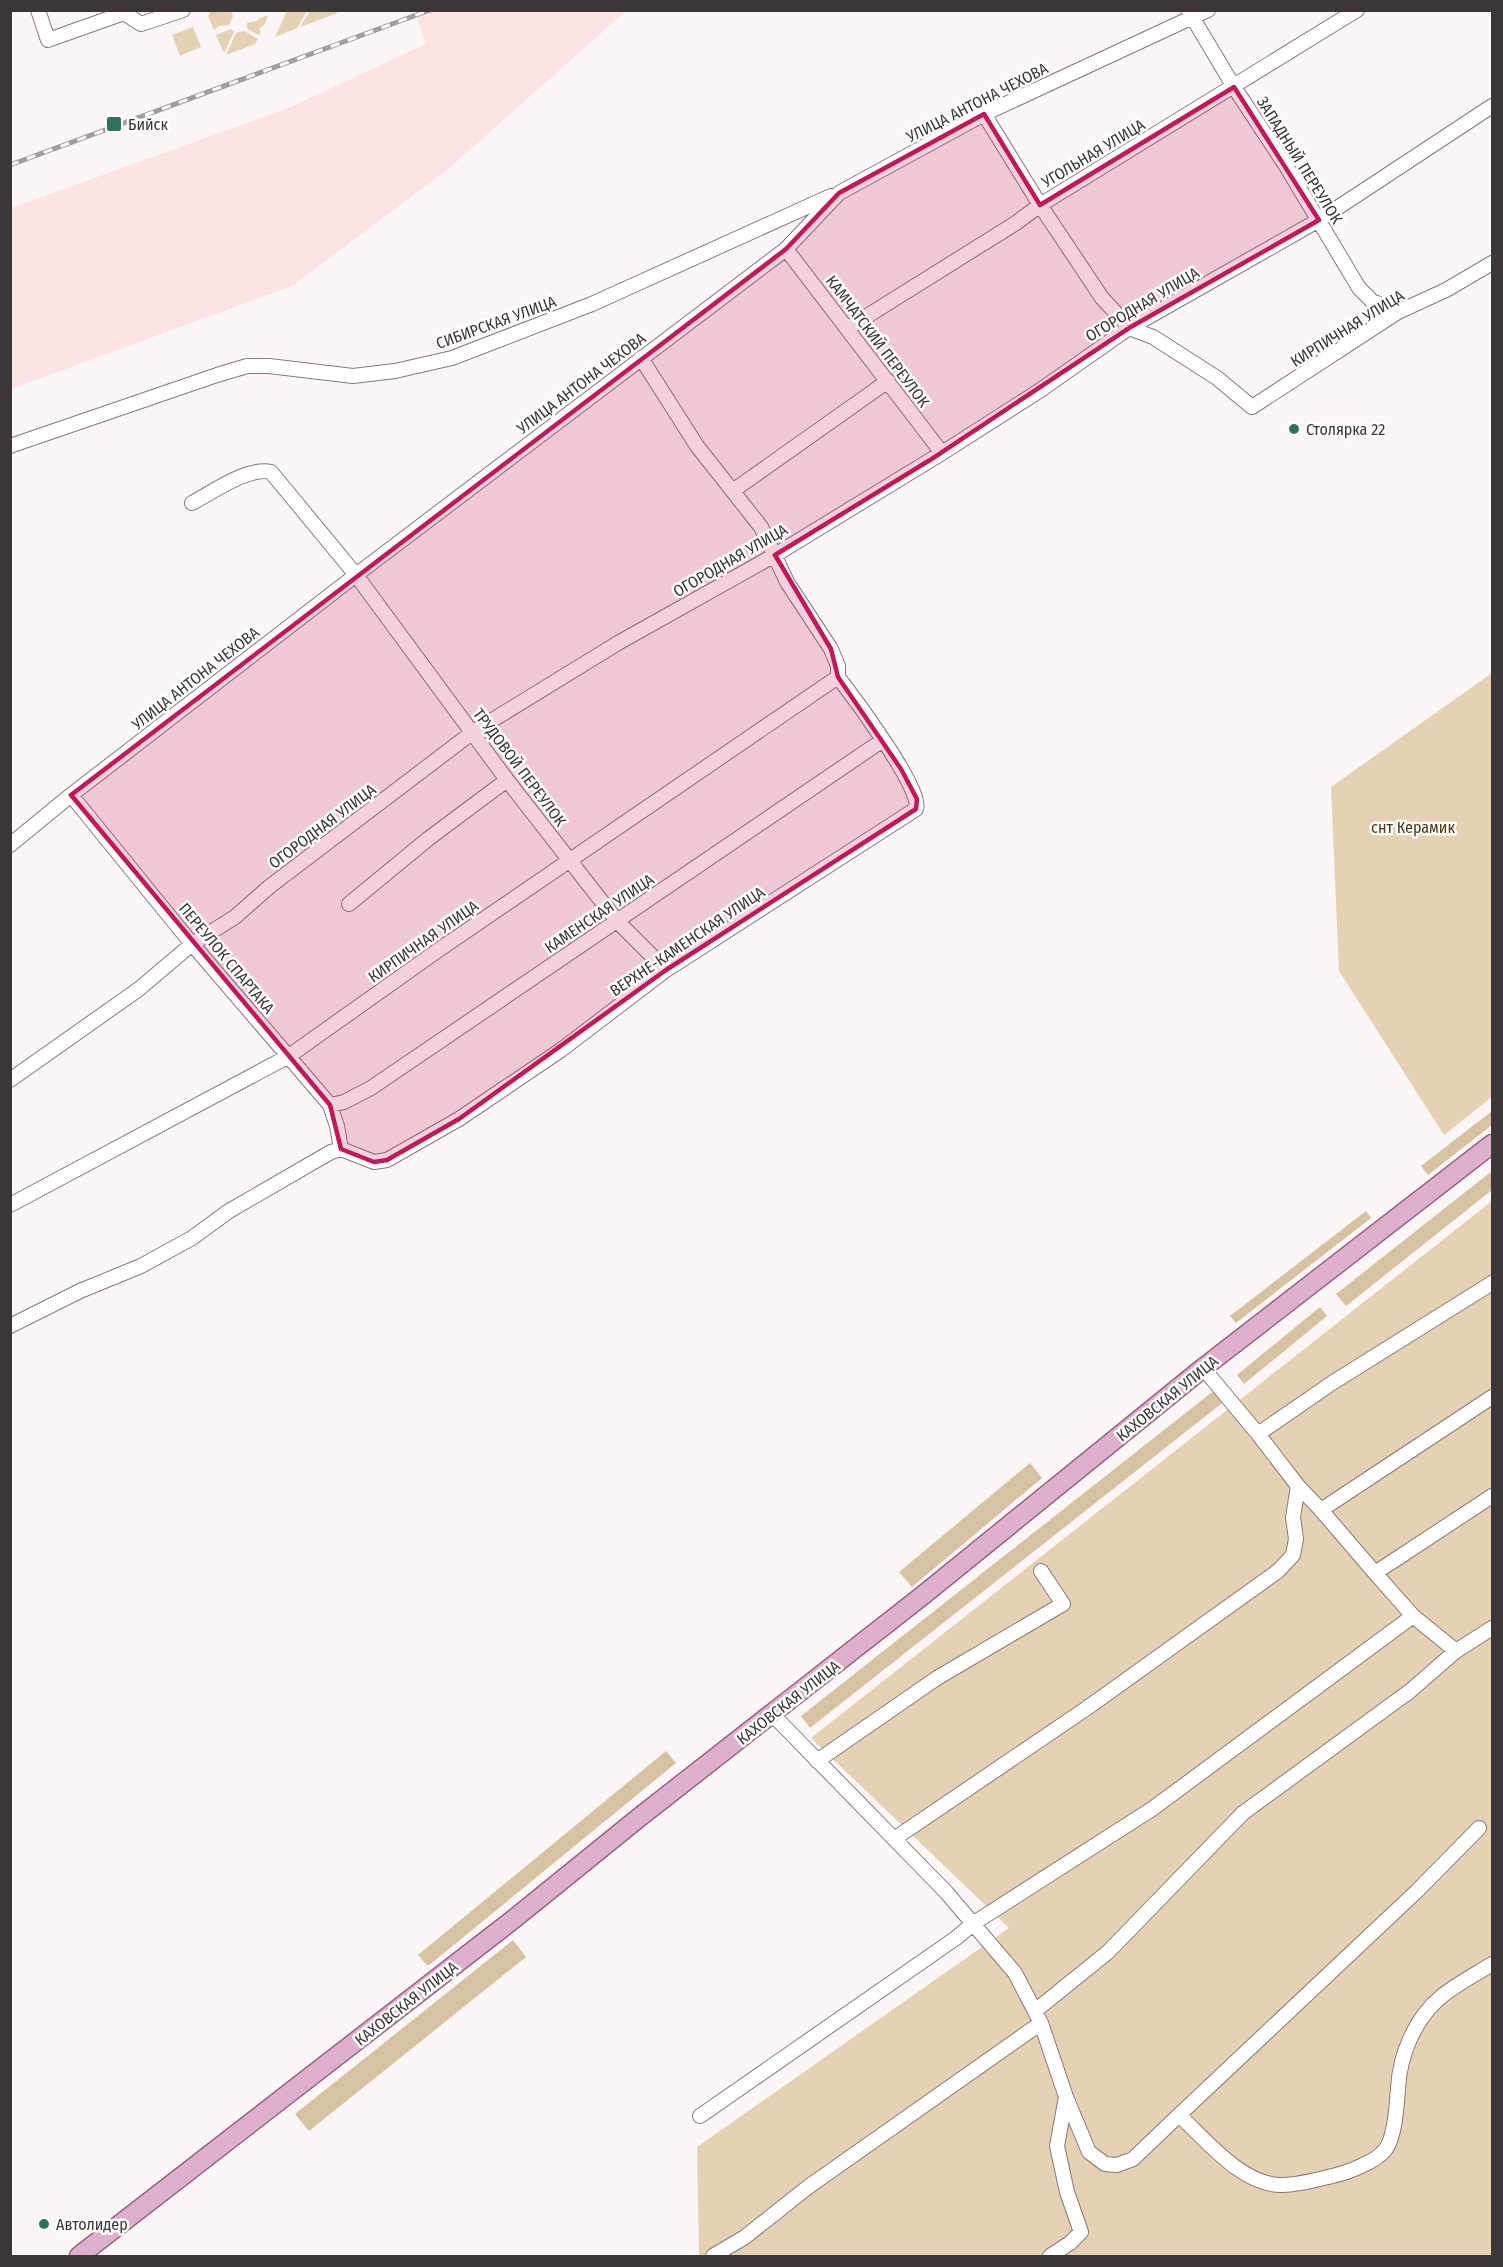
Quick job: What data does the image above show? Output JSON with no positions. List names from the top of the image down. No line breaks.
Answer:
{"streets":{"main road":["КАХОВСКАЯ УЛИЦА"],"street":["УЛИЦА АНТОНА ЧЕХОВА","УГОЛЬНАЯ УЛИЦА","ЗАПАДНЫЙ ПЕРЕУЛОК","ОГОРОДНАЯ УЛИЦА","СИБИРСКАЯ УЛИЦА","КИРПИЧНАЯ УЛИЦА","КАМЧАТСКИЙ ПЕРЕУЛОК","ТРУДОВОЙ ПЕРЕУЛОК","КАМЕНСКАЯ УЛИЦА","ВЕРХНЕ-КАМЕНСКАЯ УЛИЦА","ПЕРЕУЛОК СПАРТАКА"]},"crossings":[["УЛИЦА АНТОНА ЧЕХОВА","ЗАПАДНЫЙ ПЕРЕУЛОК"],["УЛИЦА АНТОНА ЧЕХОВА","СИБИРСКАЯ УЛИЦА"],["УЛИЦА АНТОНА ЧЕХОВА","КАМЧАТСКИЙ ПЕРЕУЛОК"],["УЛИЦА АНТОНА ЧЕХОВА","ТРУДОВОЙ ПЕРЕУЛОК"],["УЛИЦА АНТОНА ЧЕХОВА","ПЕРЕУЛОК СПАРТАКА"],["УГОЛЬНАЯ УЛИЦА","ЗАПАДНЫЙ ПЕРЕУЛОК"],["УГОЛЬНАЯ УЛИЦА","КАМЧАТСКИЙ ПЕРЕУЛОК"],["ЗАПАДНЫЙ ПЕРЕУЛОК","ОГОРОДНАЯ УЛИЦА"],["ЗАПАДНЫЙ ПЕРЕУЛОК","КИРПИЧНАЯ УЛИЦА"],["ОГОРОДНАЯ УЛИЦА","КИРПИЧНАЯ УЛИЦА"],["ОГОРОДНАЯ УЛИЦА","КАМЧАТСКИЙ ПЕРЕУЛОК"],["ОГОРОДНАЯ УЛИЦА","ТРУДОВОЙ ПЕРЕУЛОК"],["ОГОРОДНАЯ УЛИЦА","ПЕРЕУЛОК СПАРТАКА"],["КИРПИЧНАЯ УЛИЦА","ТРУДОВОЙ ПЕРЕУЛОК"],["КИРПИЧНАЯ УЛИЦА","ВЕРХНЕ-КАМЕНСКАЯ УЛИЦА"],["КИРПИЧНАЯ УЛИЦА","ПЕРЕУЛОК СПАРТАКА"],["ТРУДОВОЙ ПЕРЕУЛОК","КАМЕНСКАЯ УЛИЦА"],["ТРУДОВОЙ ПЕРЕУЛОК","ВЕРХНЕ-КАМЕНСКАЯ УЛИЦА"],["КАМЕНСКАЯ УЛИЦА","ВЕРХНЕ-КАМЕНСКАЯ УЛИЦА"],["КАМЕНСКАЯ УЛИЦА","ПЕРЕУЛОК СПАРТАКА"],["ВЕРХНЕ-КАМЕНСКАЯ УЛИЦА","ПЕРЕУЛОК СПАРТАКА"]],"parks":["снт Керамик"],"places":{"transit":["Бийск"],"other":["Столярка 22","Автолидер"]}}
